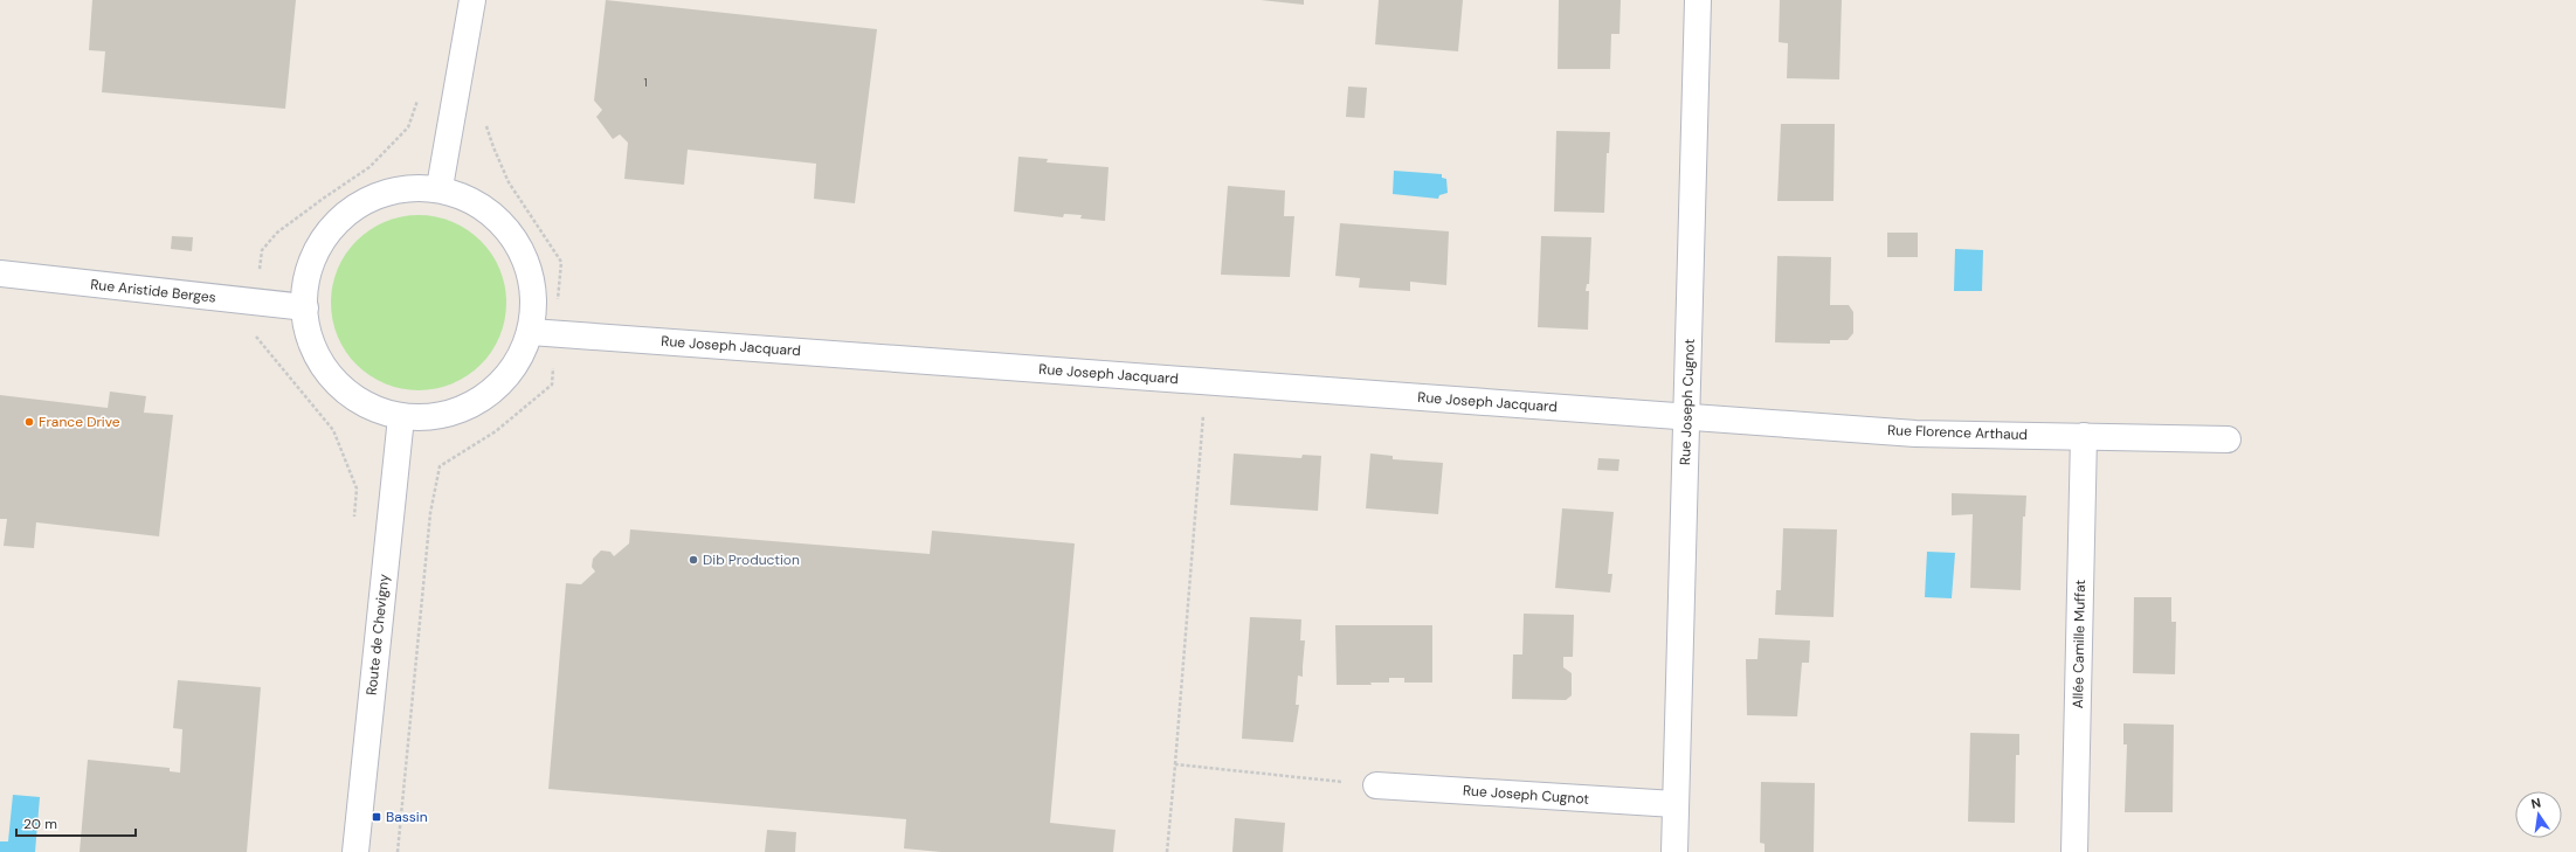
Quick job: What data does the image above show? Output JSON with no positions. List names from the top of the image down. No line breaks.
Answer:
{"streets":{"street":["Rue Aristide Berges","Rue Joseph Jacquard","Rue Joseph Cugnot","Rue Florence Arthaud","Route de Chevigny","Allée Camille Muffat"]},"crossings":[["Rue Joseph Jacquard","Rue Joseph Cugnot"],["Rue Joseph Jacquard","Rue Florence Arthaud"],["Rue Joseph Cugnot","Rue Florence Arthaud"],["Rue Florence Arthaud","Allée Camille Muffat"]],"places":{"other":["France Drive","Dib Production"],"transit":["Bassin"]},"house_numbers":["1"],"scale_bar":"20 m","north":"top"}
